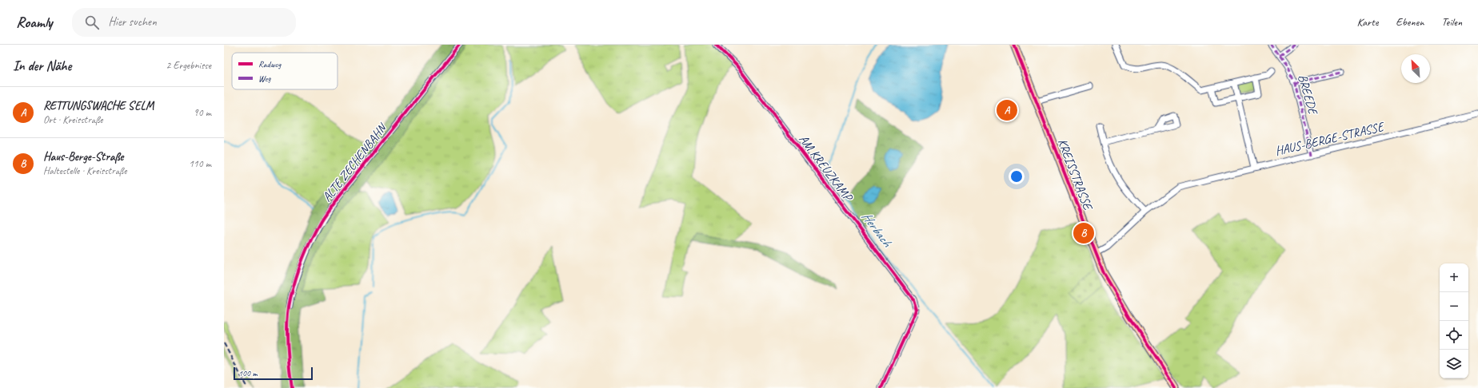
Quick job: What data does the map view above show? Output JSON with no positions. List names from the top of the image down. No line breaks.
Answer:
{"streets":{"main road":["KREISSTRASSE"],"street":["BREEDE","HAUS-BERGE-STRASSE","ALTE ZECHENBAHN","AM KREUZKAMP"]},"crossings":[["BREEDE","HAUS-BERGE-STRASSE"],["HAUS-BERGE-STRASSE","KREISSTRASSE"]],"water":["Herbach"],"legend":["Radweg","Weg"],"scale_bar":"100 m","north":"top left","page":{"header":"Roamly","search":"Hier suchen","nav":["Karte","Ebenen","Teilen"],"heading":["In der Nähe","2 Ergebnisse"],"list":[{"mark":"A","name":"RETTUNGSWACHE SELM","note":"Ort · Kreisstraße","value":"90 m"},{"mark":"B","name":"Haus-Berge-Straße","note":"Haltestelle · Kreisstraße","value":"110 m"}],"pins":["A","B"],"map_buttons":["+","−"],"scale":"100 m"}}
